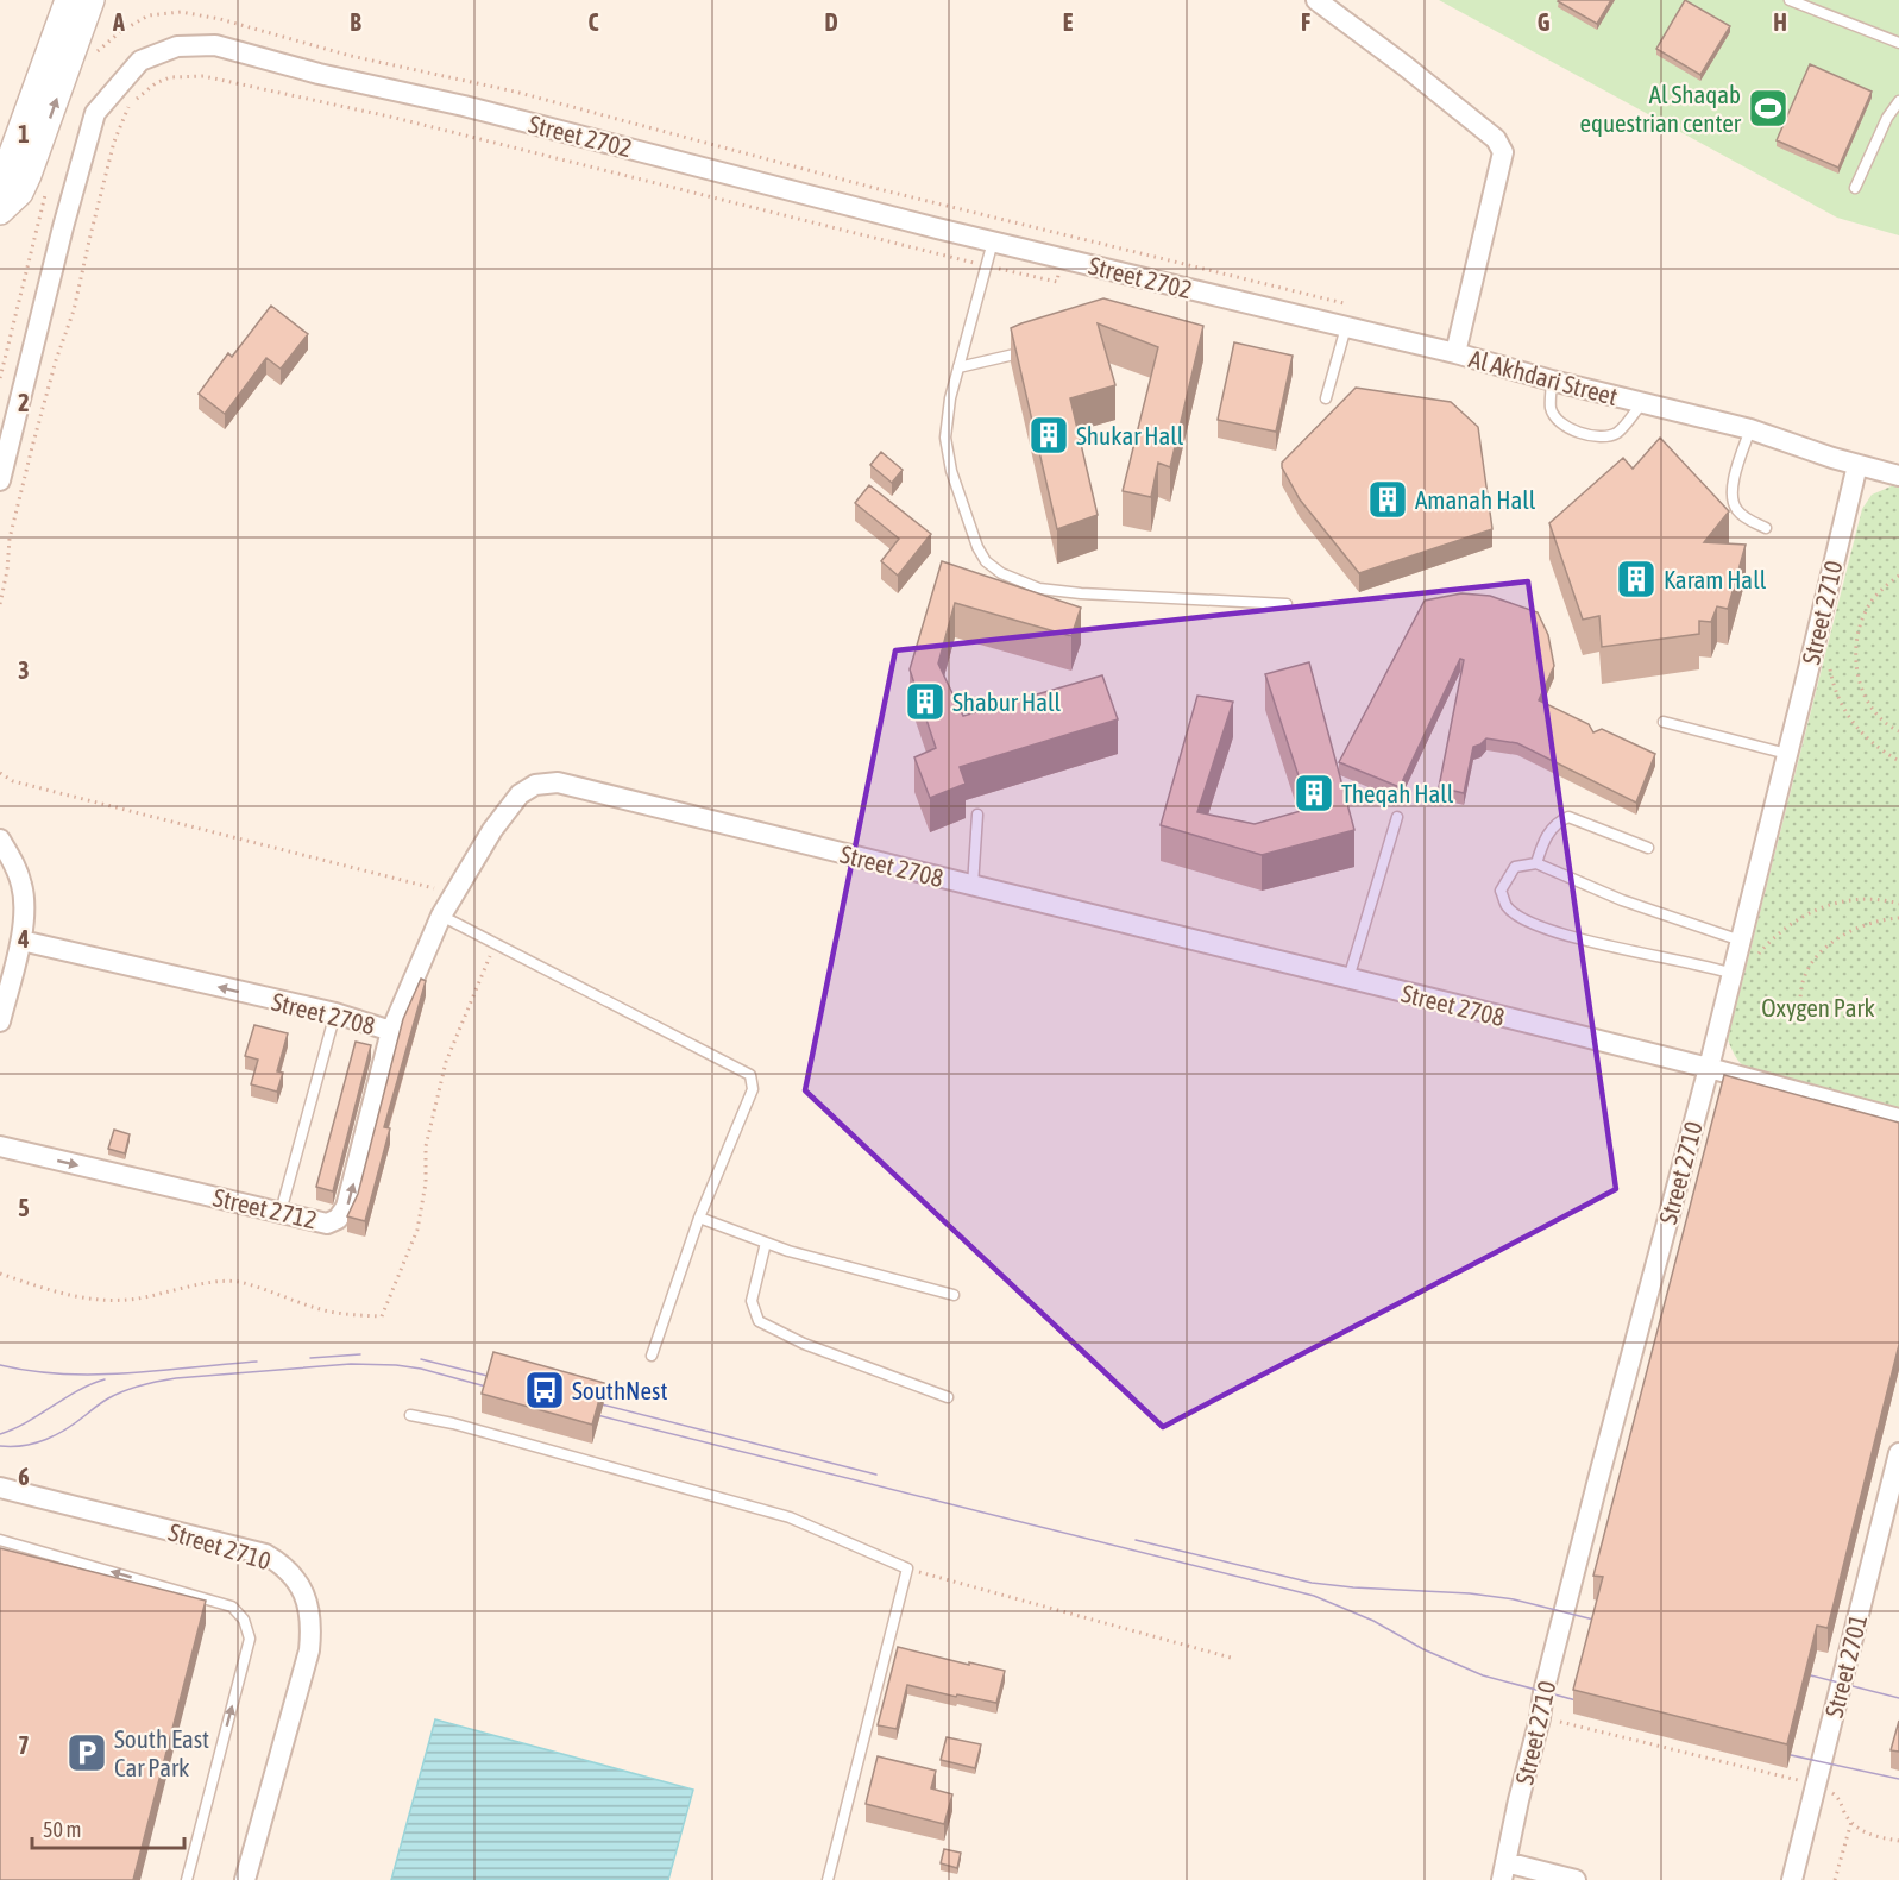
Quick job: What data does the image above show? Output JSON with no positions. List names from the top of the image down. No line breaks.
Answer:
{"streets":{"street":["Street 2702","Al Akhdari Street","Street 2710","Street 2708","Street 2712","Street 2701"]},"crossings":[["Street 2702","Al Akhdari Street"],["Al Akhdari Street","Street 2710"],["Street 2710","Street 2708"],["Street 2708","Street 2712"]],"parks":["Oxygen Park"],"places":{"sports":["Al Shaqab equestrian center"],"building":["Shukar Hall","Amanah Hall","Karam Hall","Shabur Hall","Theqah Hall"],"bus stop":["SouthNest"],"parking":["South East Car Park"]},"scale_bar":"50 m","grid":{"columns":["A","B","C","D","E","F","G","H"],"rows":["1","2","3","4","5","6","7"]}}
